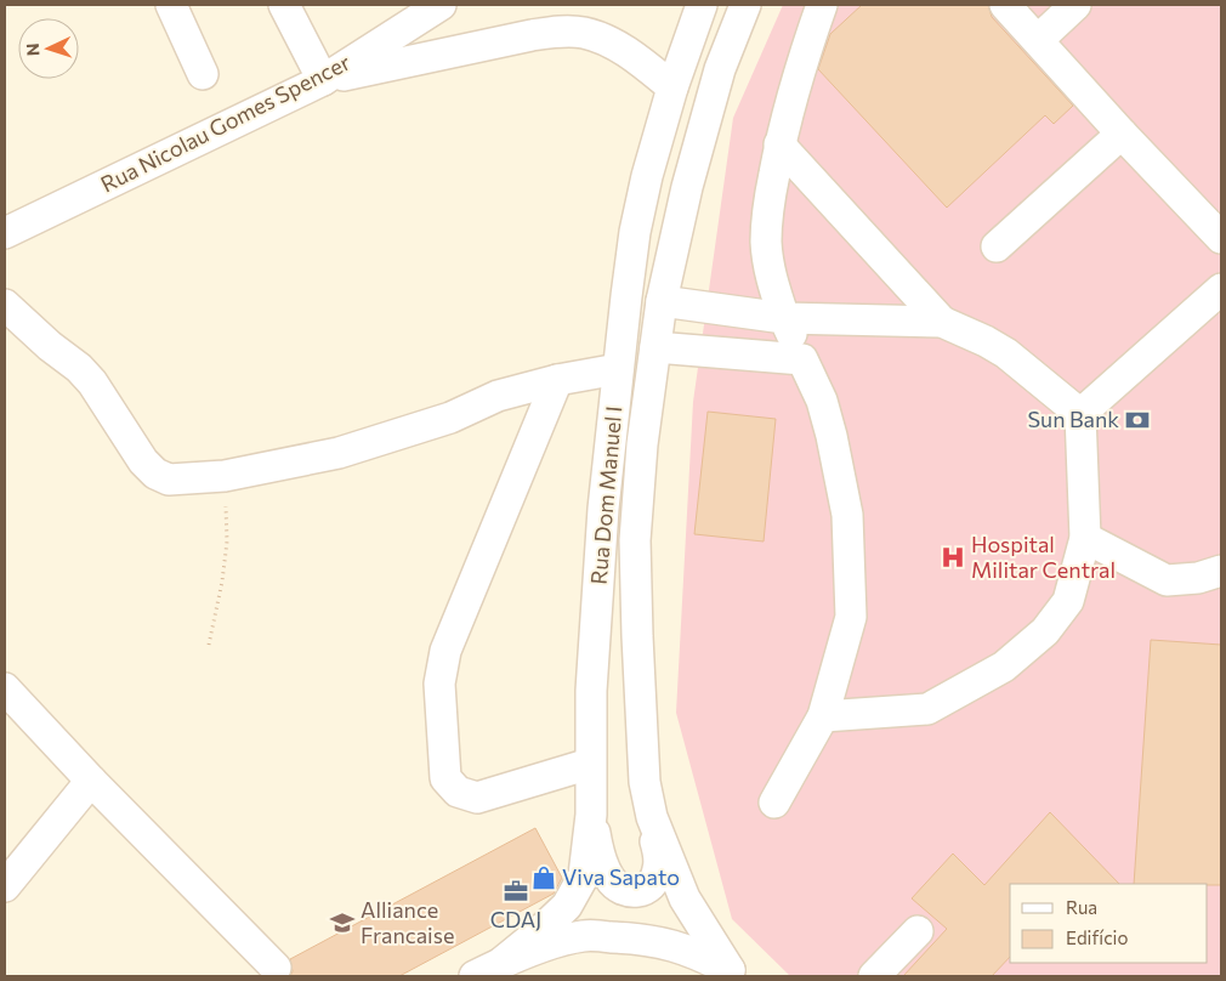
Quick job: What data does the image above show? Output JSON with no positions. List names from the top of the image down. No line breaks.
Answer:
{"streets":{"street":["Rua Nicolau Gomes Spencer","Rua Dom Manuel I"]},"places":{"bank":["Sun Bank"],"hospital":["Hospital Militar Central"],"shop":["Viva Sapato"],"office":["CDAJ"],"school or university":["Alliance Francaise"]},"legend":["Rua","Edifício"],"north":"left"}
